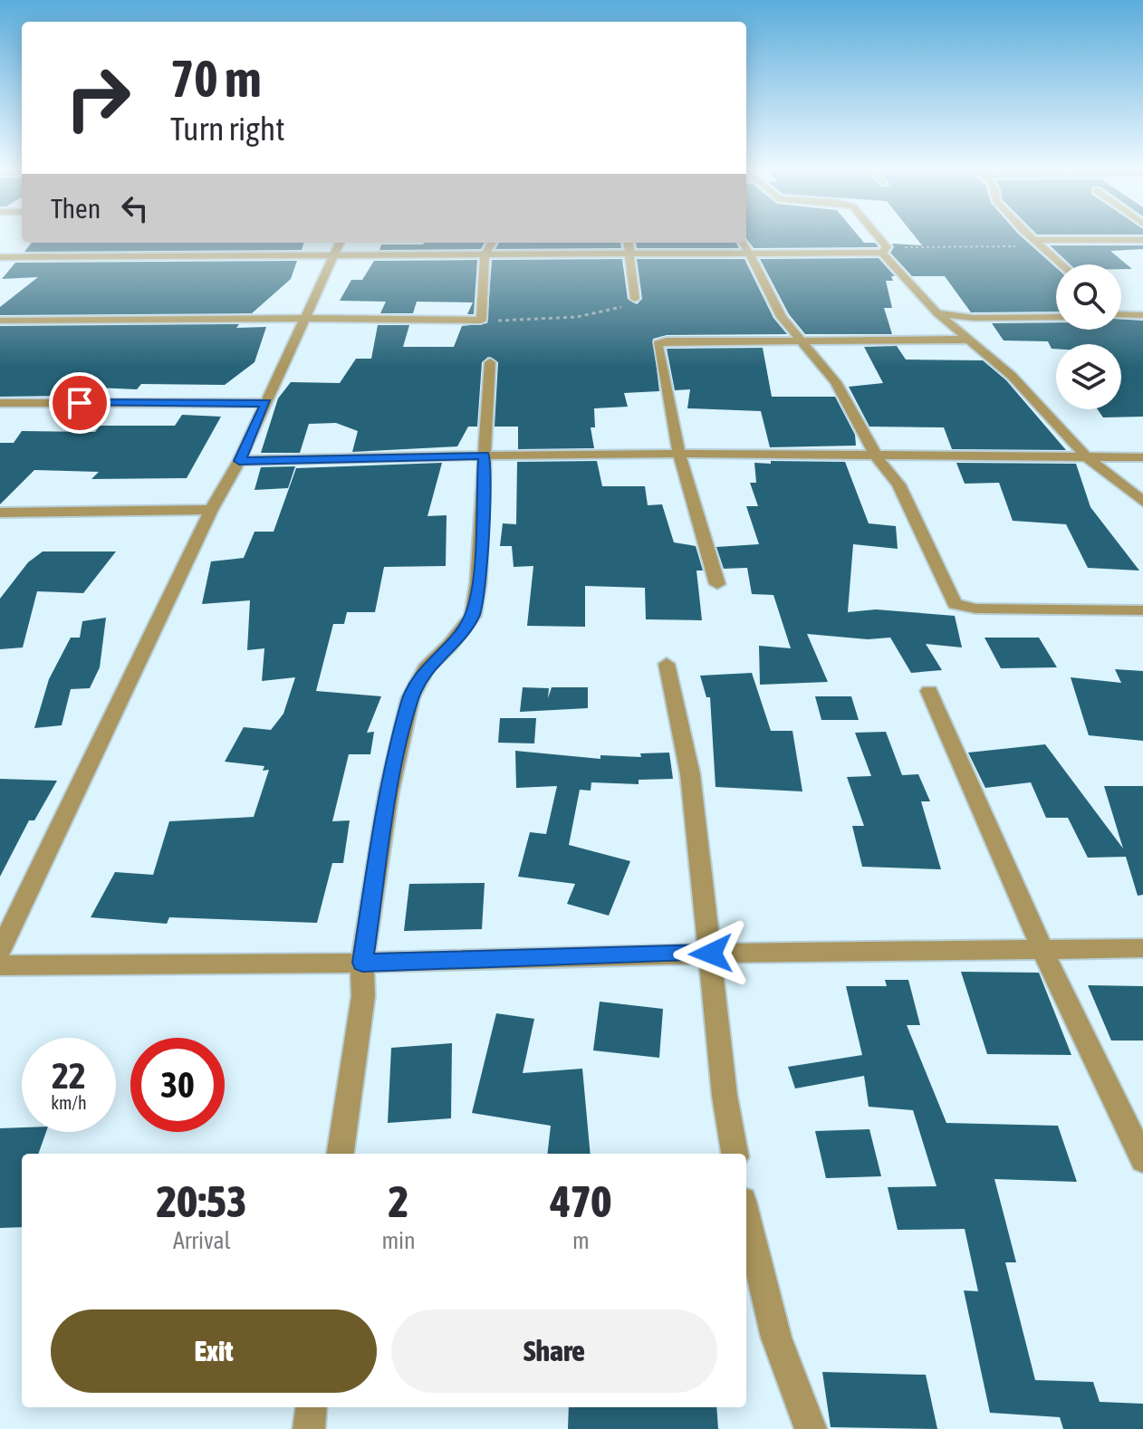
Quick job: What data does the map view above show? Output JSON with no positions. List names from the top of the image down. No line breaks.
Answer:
{"page":{"turn":["70 m","Turn right"],"then":"Then","speed":"22 km/h","limit":"30","eta":["20:53","Arrival","2","min","470","m"],"buttons":["Exit","Share"]}}
